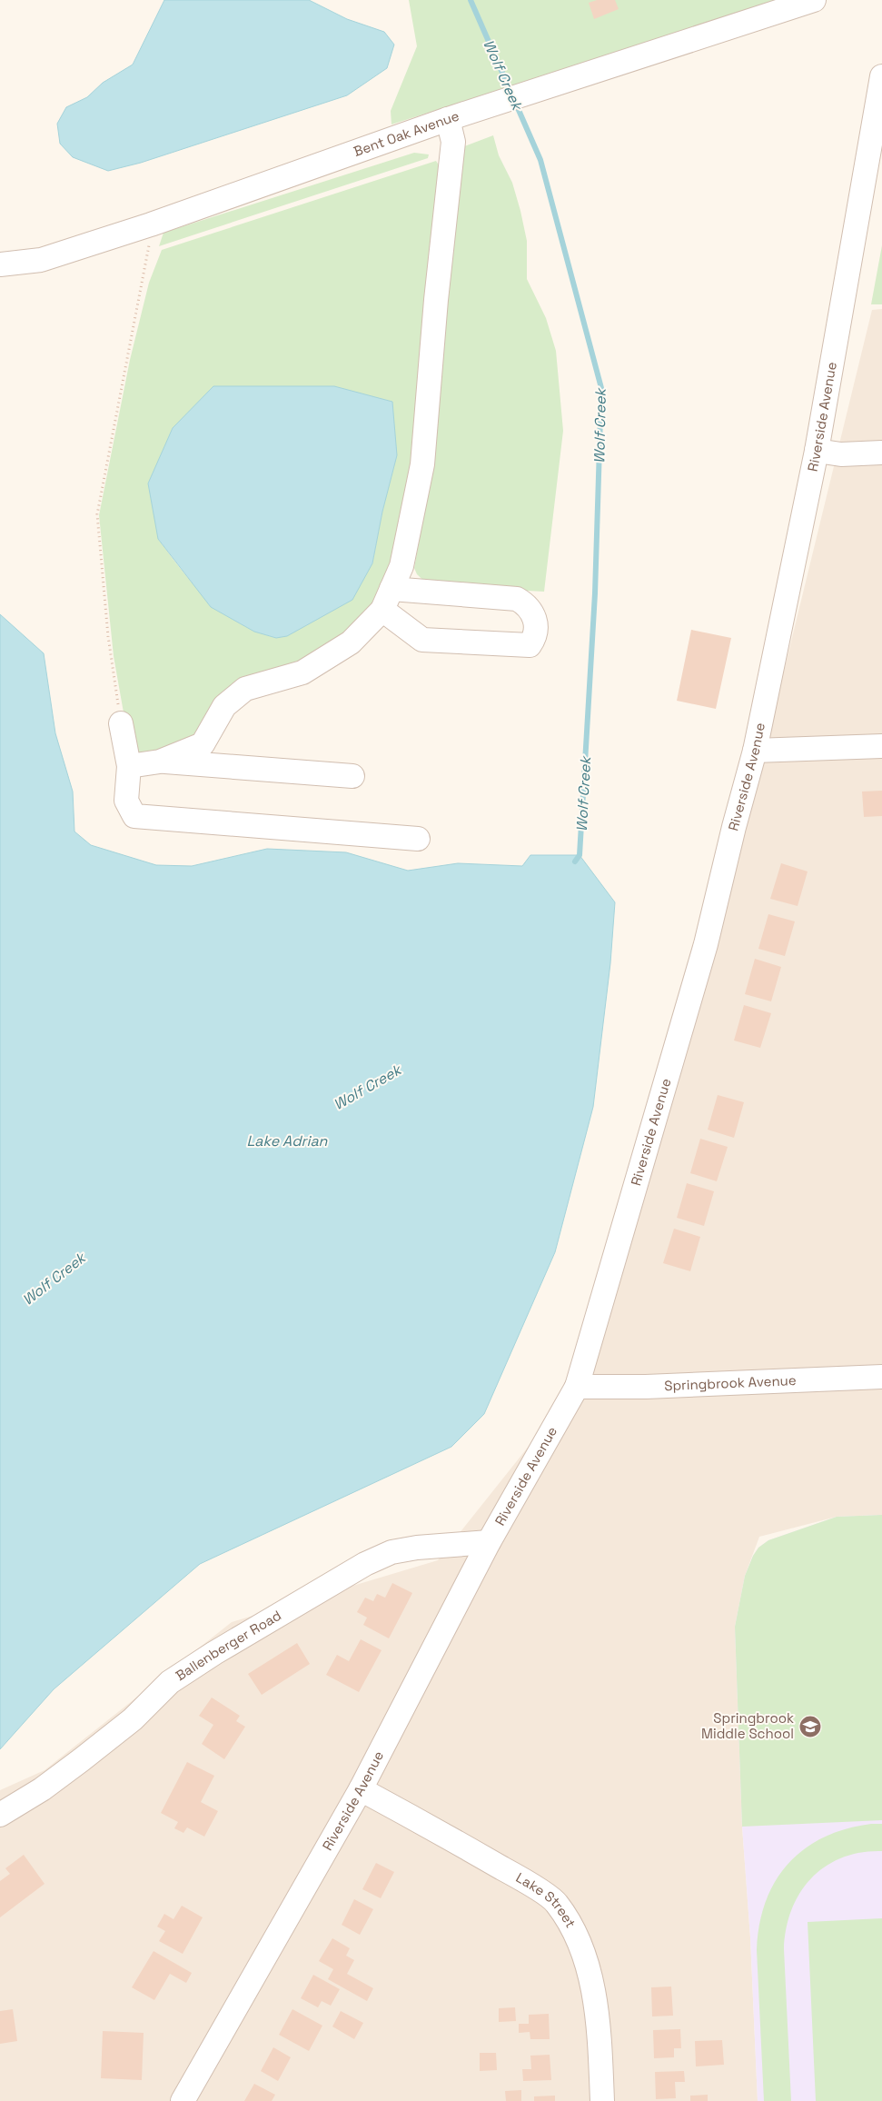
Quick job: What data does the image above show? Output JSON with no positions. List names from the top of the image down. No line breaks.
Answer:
{"streets":{"street":["Bent Oak Avenue","Riverside Avenue","Springbrook Avenue","Ballenberger Road","Lake Street"]},"crossings":[["Riverside Avenue","Springbrook Avenue"],["Riverside Avenue","Ballenberger Road"],["Riverside Avenue","Lake Street"]],"water":["Wolf Creek","Lake Adrian"],"places":{"school or university":["Springbrook Middle School"]}}
